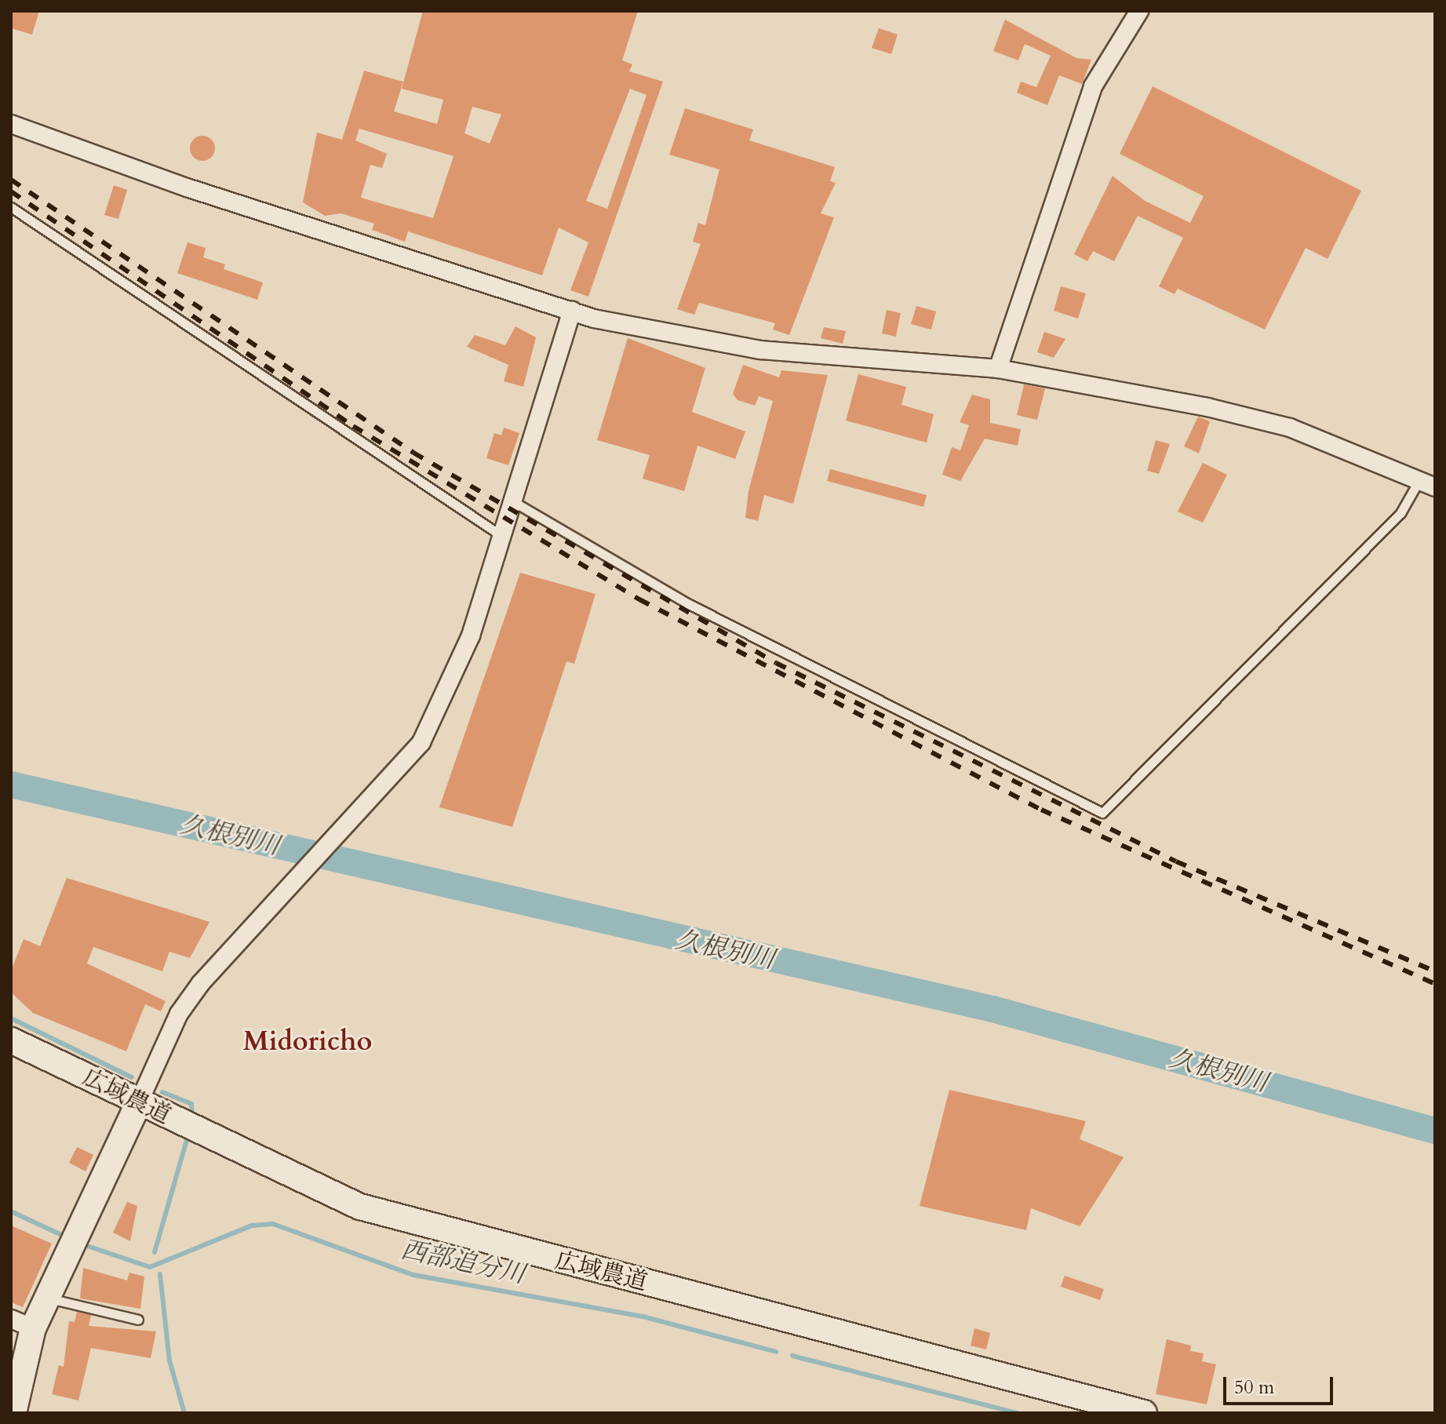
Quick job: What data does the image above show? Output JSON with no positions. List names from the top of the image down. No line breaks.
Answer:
{"streets":{"street":["広域農道"]},"districts":["Midoricho"],"water":["久根別川","西部追分川"],"scale_bar":"50 m"}
